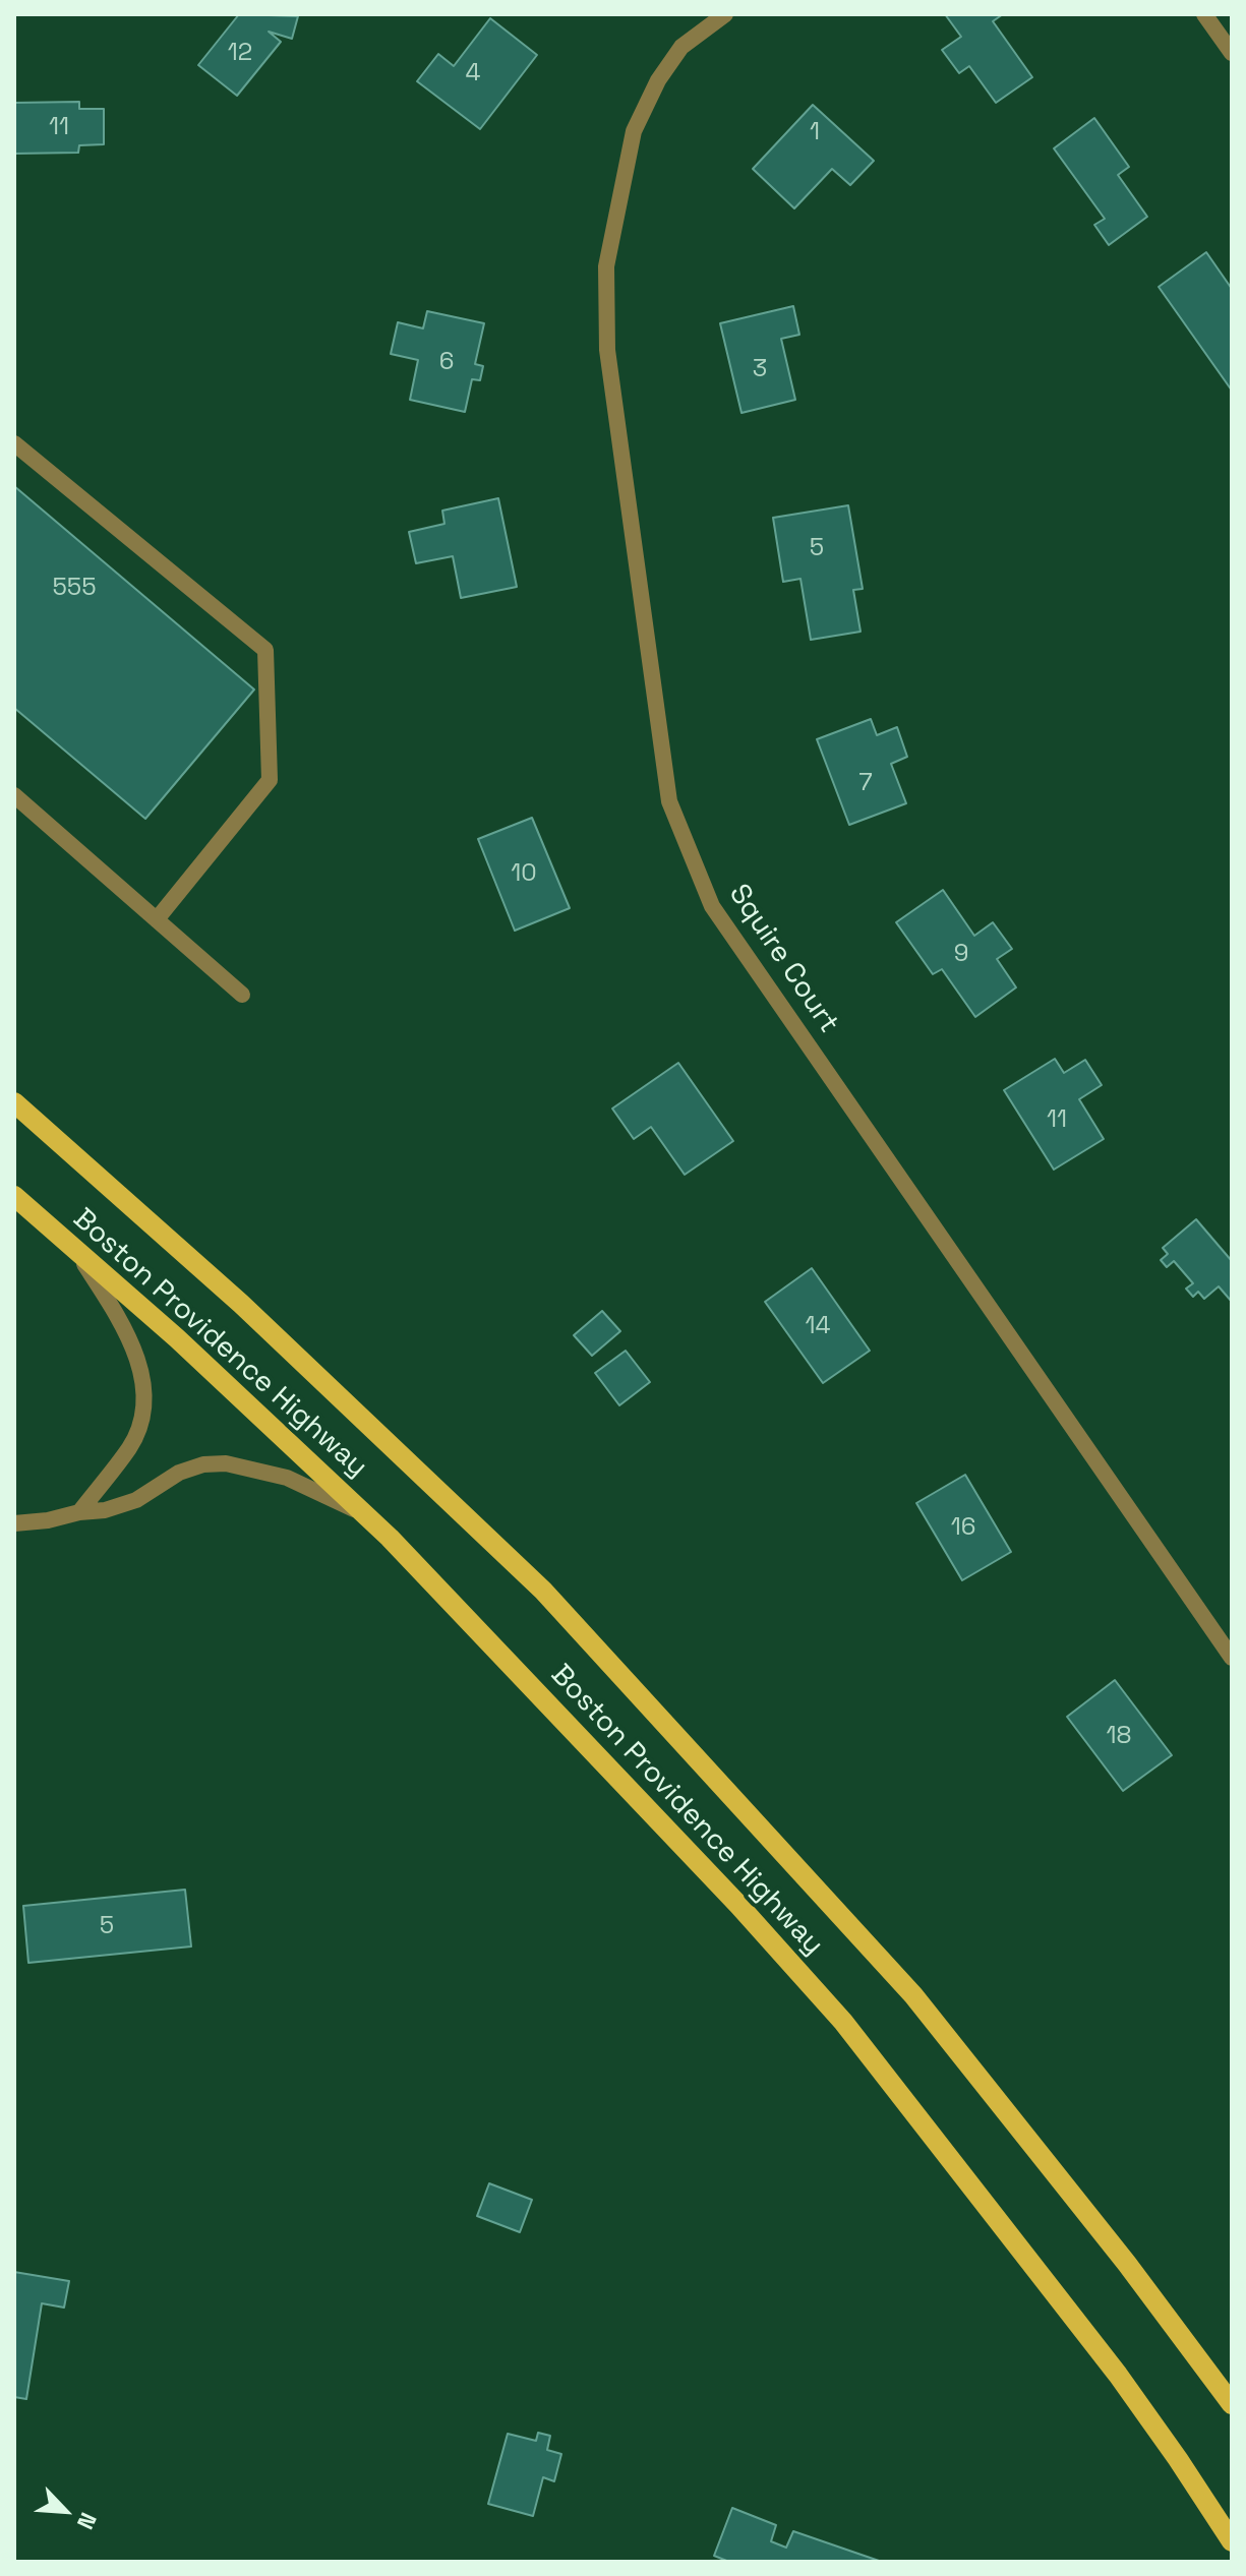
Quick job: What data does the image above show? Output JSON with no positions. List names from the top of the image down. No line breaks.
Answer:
{"streets":{"main road":["Boston Providence Highway"],"street":["Squire Court"]},"house_numbers":["12","4","11","1","6","3","5","555","7","10","9","11","14","16","18","5"],"north":"bottom right"}
